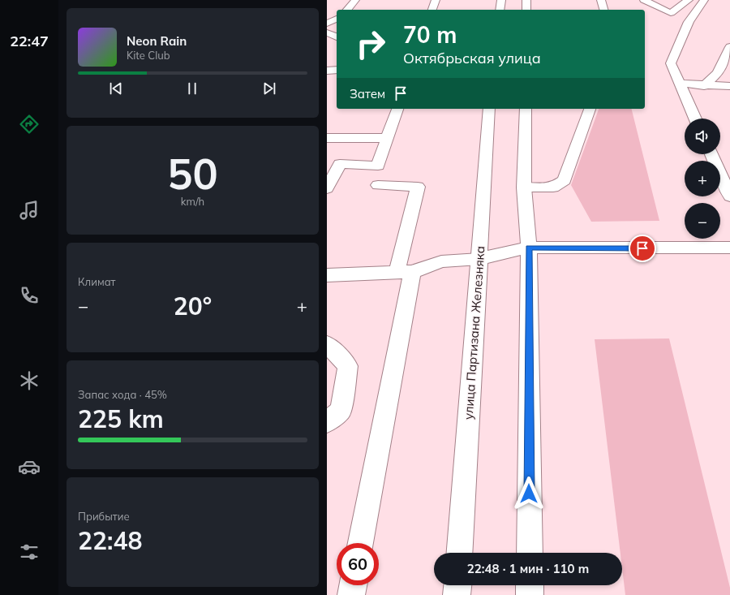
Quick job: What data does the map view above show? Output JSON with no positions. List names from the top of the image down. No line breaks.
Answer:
{"streets":{"main road":["улица Партизана Железняка"]},"page":{"tabs":"22:47","turn":["70 m","Октябрьская улица"],"song":["Neon Rain","Kite Club"],"then":"Затем","map_buttons":["+","−"],"tile":[["50","km/h"],"Климат",["Запас хода · 45%","225 km"],["Прибытие","22:48"]],"heat":["−","20°","+"],"limit":"60","trip":"22:48 · 1 мин · 110 m"}}
